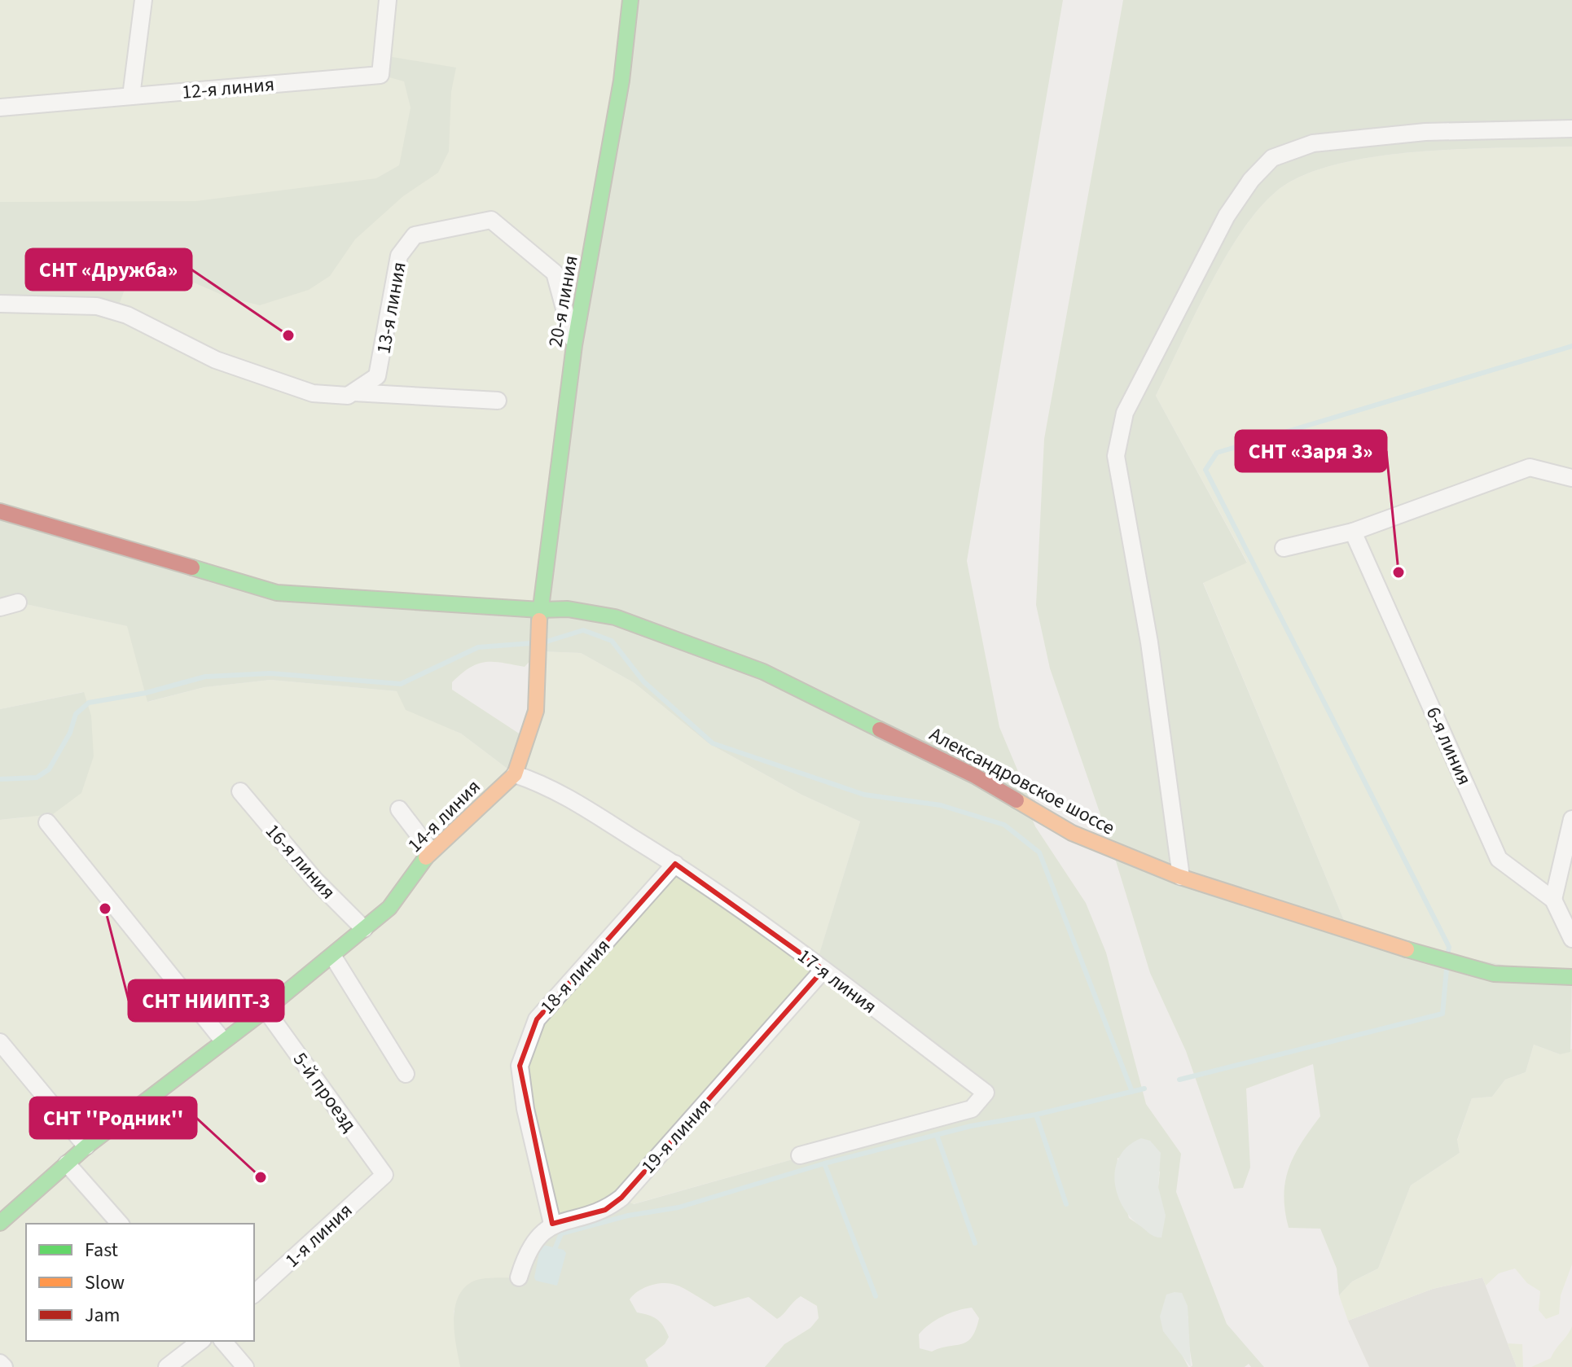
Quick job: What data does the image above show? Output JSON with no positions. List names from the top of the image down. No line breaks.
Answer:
{"streets":{"street":["12-я линия","20-я линия","13-я линия","6-я линия","Александровское шоссе","14-я линия","16-я линия","18-я линия","17-я линия","5-й проезд","19-я линия","1-я линия"]},"crossings":[["20-я линия","13-я линия"],["20-я линия","Александровское шоссе"],["20-я линия","14-я линия"],["Александровское шоссе","14-я линия"],["14-я линия","16-я линия"],["14-я линия","17-я линия"],["14-я линия","5-й проезд"],["18-я линия","17-я линия"],["18-я линия","19-я линия"],["17-я линия","19-я линия"],["5-й проезд","1-я линия"]],"places":["СНТ «Дружба»","СНТ «Заря 3»","СНТ НИИПТ-3","СНТ ''Родник''"],"legend":["Fast","Slow","Jam"]}
